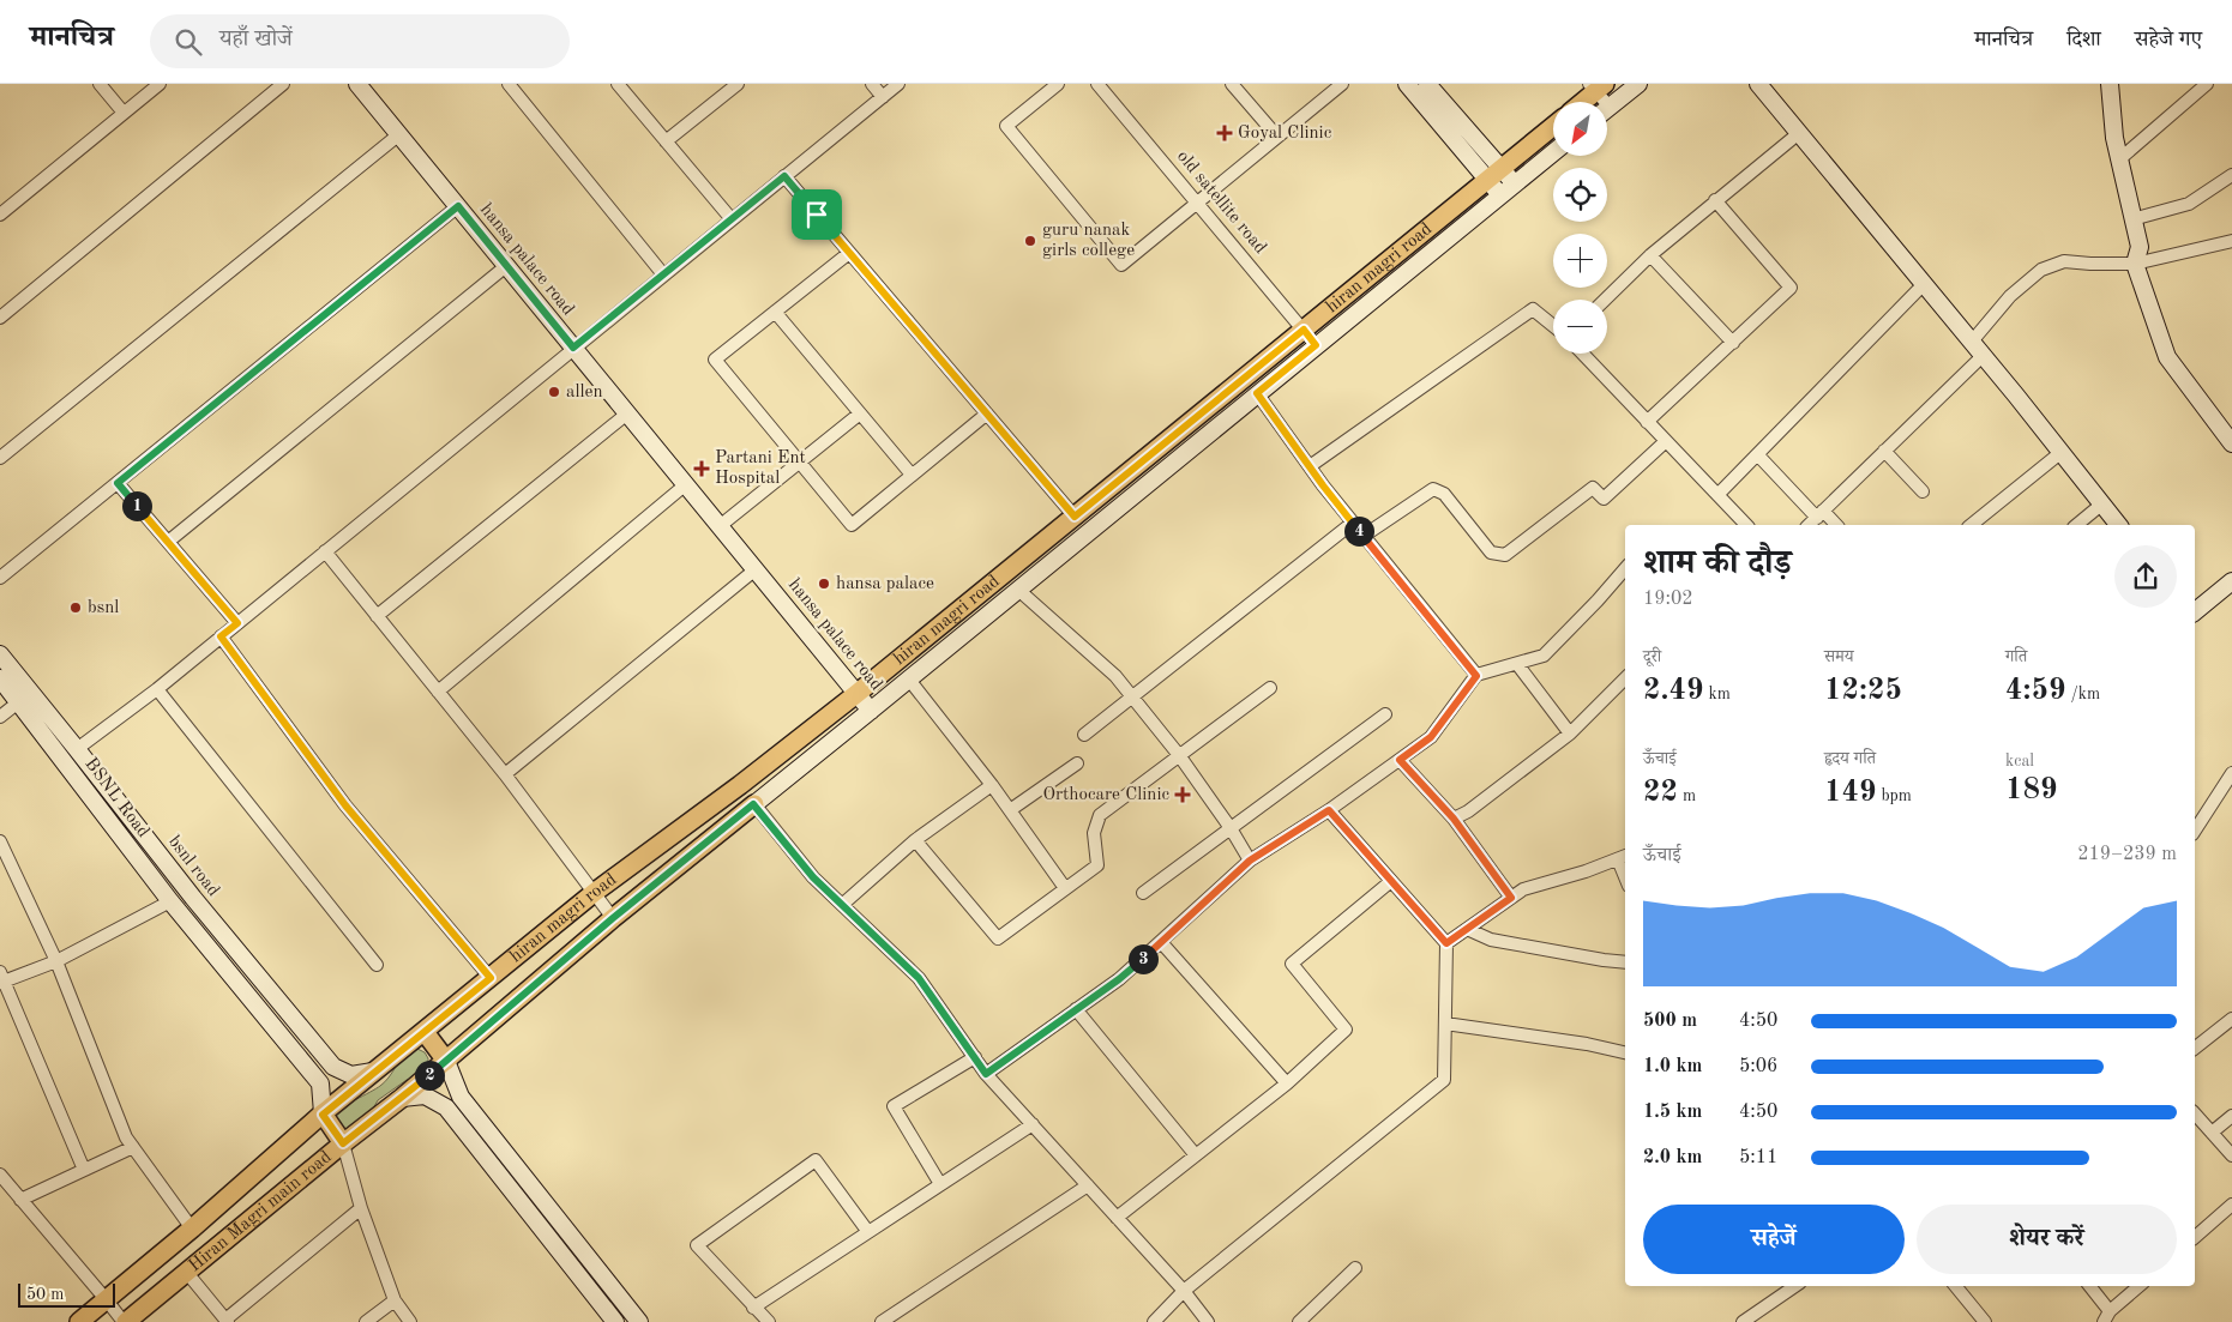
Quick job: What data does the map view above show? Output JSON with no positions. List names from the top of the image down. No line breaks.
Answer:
{"streets":{"main road":["hiran magri road","Hiran Magri main road"],"street":["old satellite road","hansa palace road","BSNL Road","bsnl road"]},"crossings":[["old satellite road","hiran magri road"],["hansa palace road","hiran magri road"],["hiran magri road","BSNL Road"],["hiran magri road","bsnl road"],["hiran magri road","Hiran Magri main road"],["BSNL Road","bsnl road"],["BSNL Road","Hiran Magri main road"]],"places":{"health":["Goyal Clinic","Partani Ent Hospital","Orthocare Clinic"],"other":["guru nanak girls college","allen","hansa palace","bsnl"]},"scale_bar":"50 m","north":"bottom left","page":{"header":"मानचित्र","search":"यहाँ खोजें","nav":["मानचित्र","दिशा","सहेजे गए"],"map_buttons":["+","−"],"pins":["1","4","3","2"],"heading":["शाम की दौड़","19:02"],"stats":[["दूरी","2.49 km"],["समय","12:25"],["गति","4:59 /km"],["ऊँचाई","22 m"],["हृदय गति","149 bpm"],["kcal","189"]],"chart":["ऊँचाई","219–239 m"],"list":[{"name":"500 m","note":"4:50"},{"name":"1.0 km","note":"5:06"},{"name":"1.5 km","note":"4:50"},{"name":"2.0 km","note":"5:11"}],"buttons":["सहेजें","शेयर करें"],"scale":"50 m"}}
